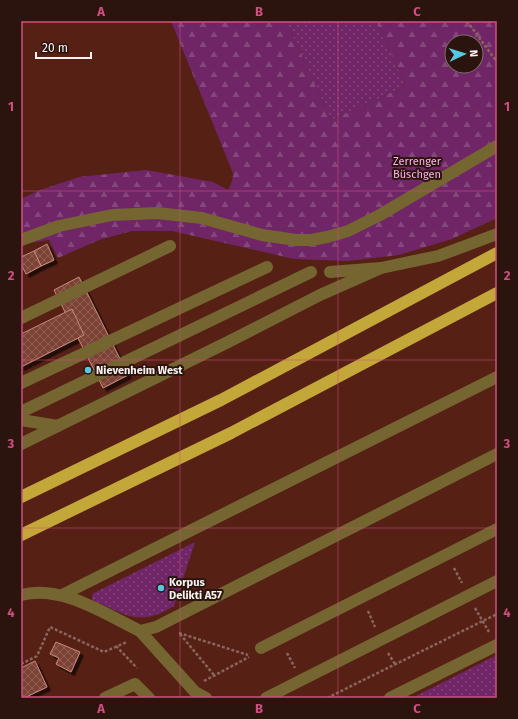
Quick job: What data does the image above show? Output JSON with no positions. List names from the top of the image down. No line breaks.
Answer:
{"parks":["Zerrenger Büschgen"],"places":["Nievenheim West","Korpus Delikti A57"],"scale_bar":"20 m","north":"right","grid":{"columns":["A","B","C"],"rows":["1","2","3","4"]}}
